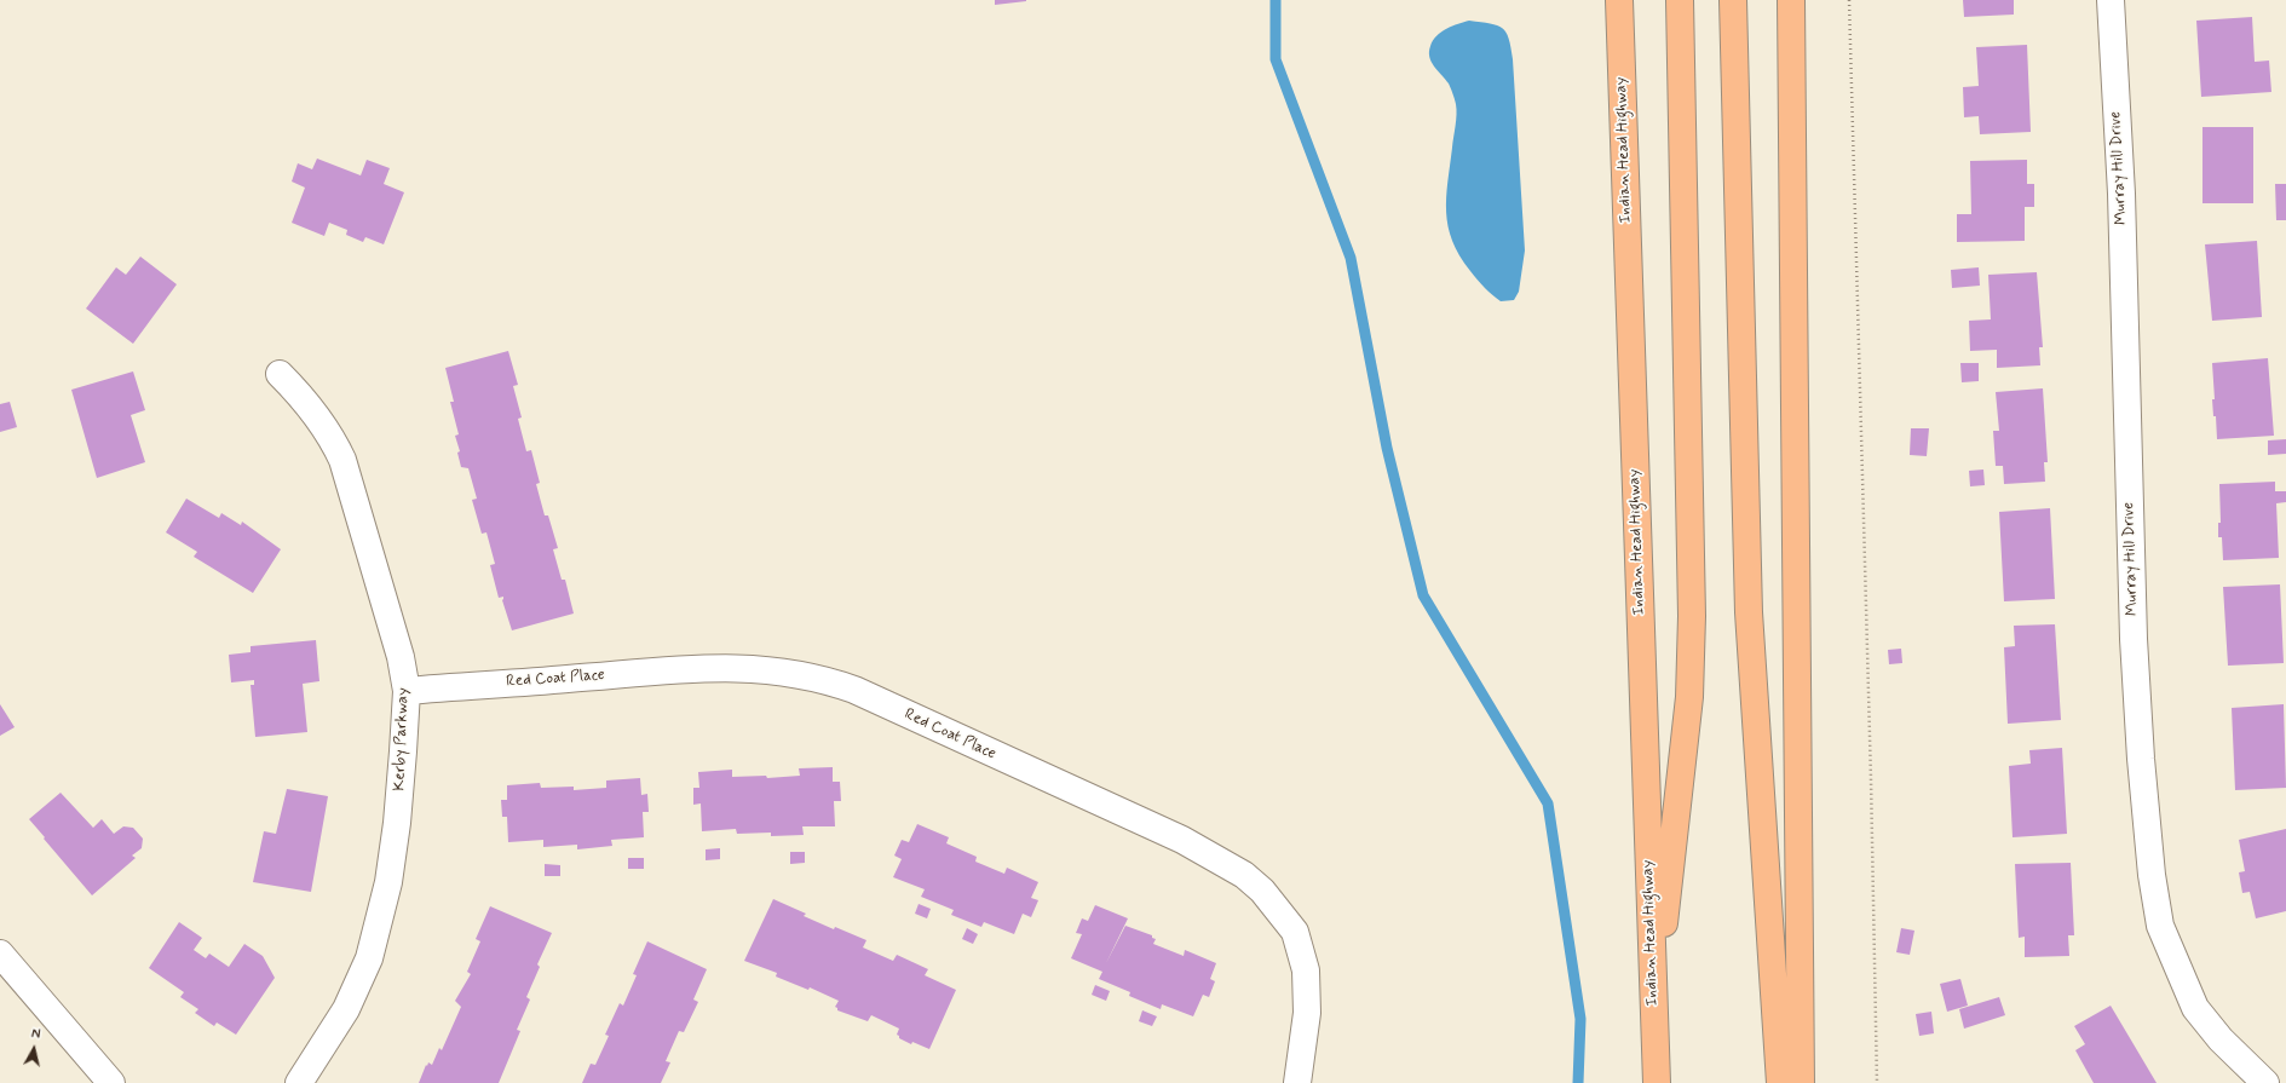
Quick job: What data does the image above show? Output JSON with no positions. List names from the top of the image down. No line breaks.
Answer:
{"streets":{"highway":["Indian Head Highway"],"street":["Murray Hill Drive","Red Coat Place","Kerby Parkway"]},"crossings":[["Red Coat Place","Kerby Parkway"]],"north":"top"}
